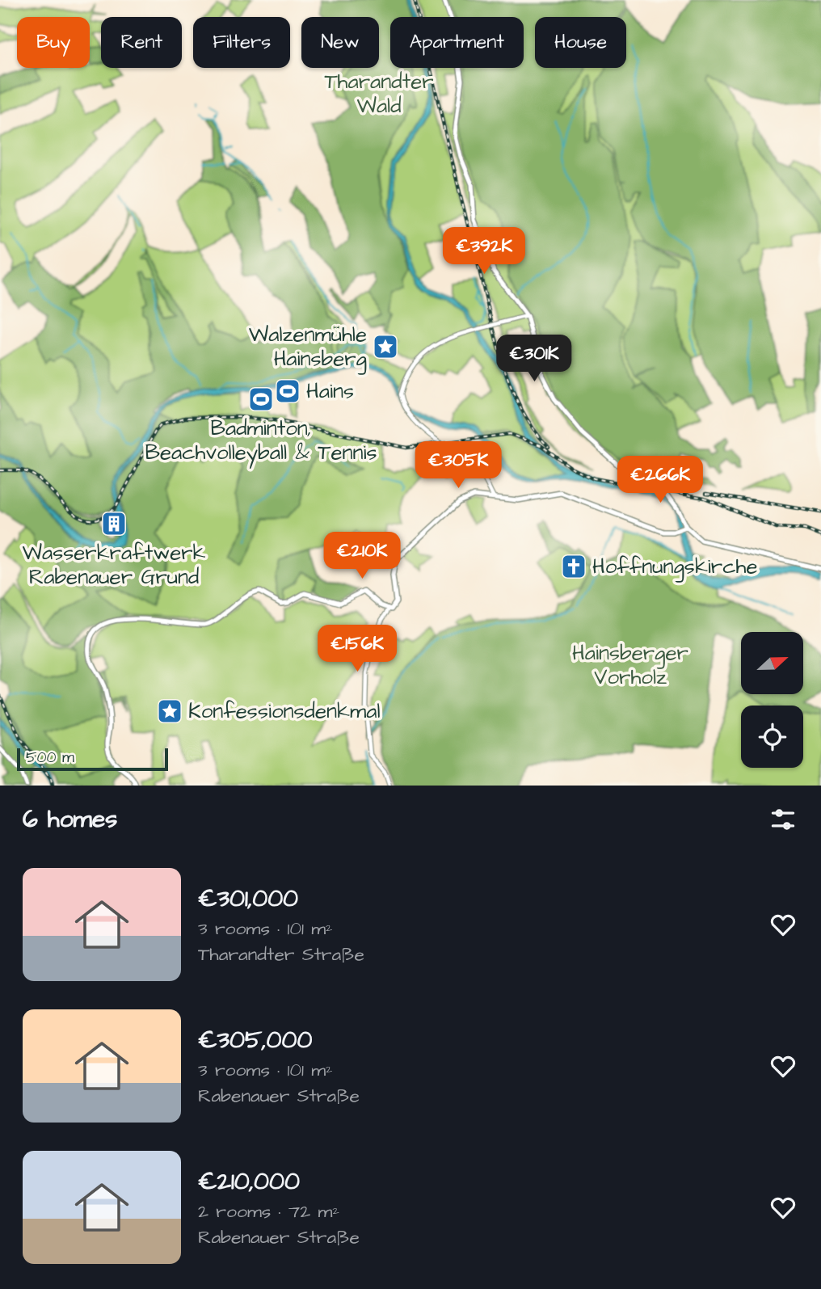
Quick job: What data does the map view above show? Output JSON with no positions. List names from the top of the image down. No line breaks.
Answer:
{"parks":["Tharandter Wald","Hainsberger Vorholz"],"places":{"place":["Walzenmühle Hainsberg","Konfessionsdenkmal"],"sports":["Hains","Badminton, Beachvolleyball & Tennis"],"building":["Wasserkraftwerk Rabenauer Grund"],"church":["Hoffnungskirche"]},"scale_bar":"500 m","north":"right","page":{"chip":["Buy","Rent","Filters","New","Apartment","House"],"price":["€392K","€301K","€305K","€266K","€210K","€156K"],"scale":"500 m","heading":"6 homes","list":[{"name":"€301,000","note":"3 rooms · 101 m² · Tharandter Straße"},{"name":"€305,000","note":"3 rooms · 101 m² · Rabenauer Straße"},{"name":"€210,000","note":"2 rooms · 72 m² · Rabenauer Straße"}]}}
